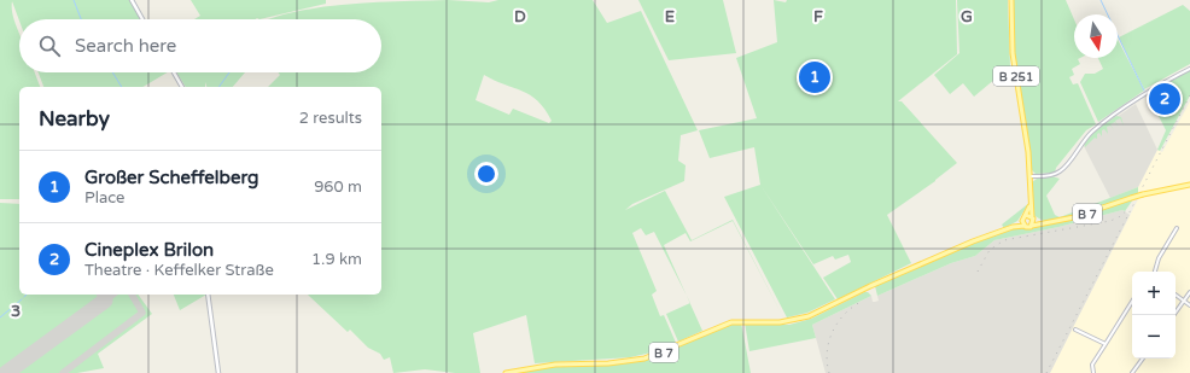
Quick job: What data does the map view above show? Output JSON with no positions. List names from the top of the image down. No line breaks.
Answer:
{"streets":{"main road":["B 251","B 7"]},"crossings":[["B 251","B 7"]],"north":"bottom","page":{"search":"Search here","pins":["1","2"],"heading":["Nearby","2 results"],"list":[{"mark":"1","name":"Großer Scheffelberg","note":"Place","value":"960 m"},{"mark":"2","name":"Cineplex Brilon","note":"Theatre · Keffelker Straße","value":"1.9 km"}],"map_buttons":["+","−"]},"grid":{"columns":["D","E","F","G"],"rows":["3"]}}
